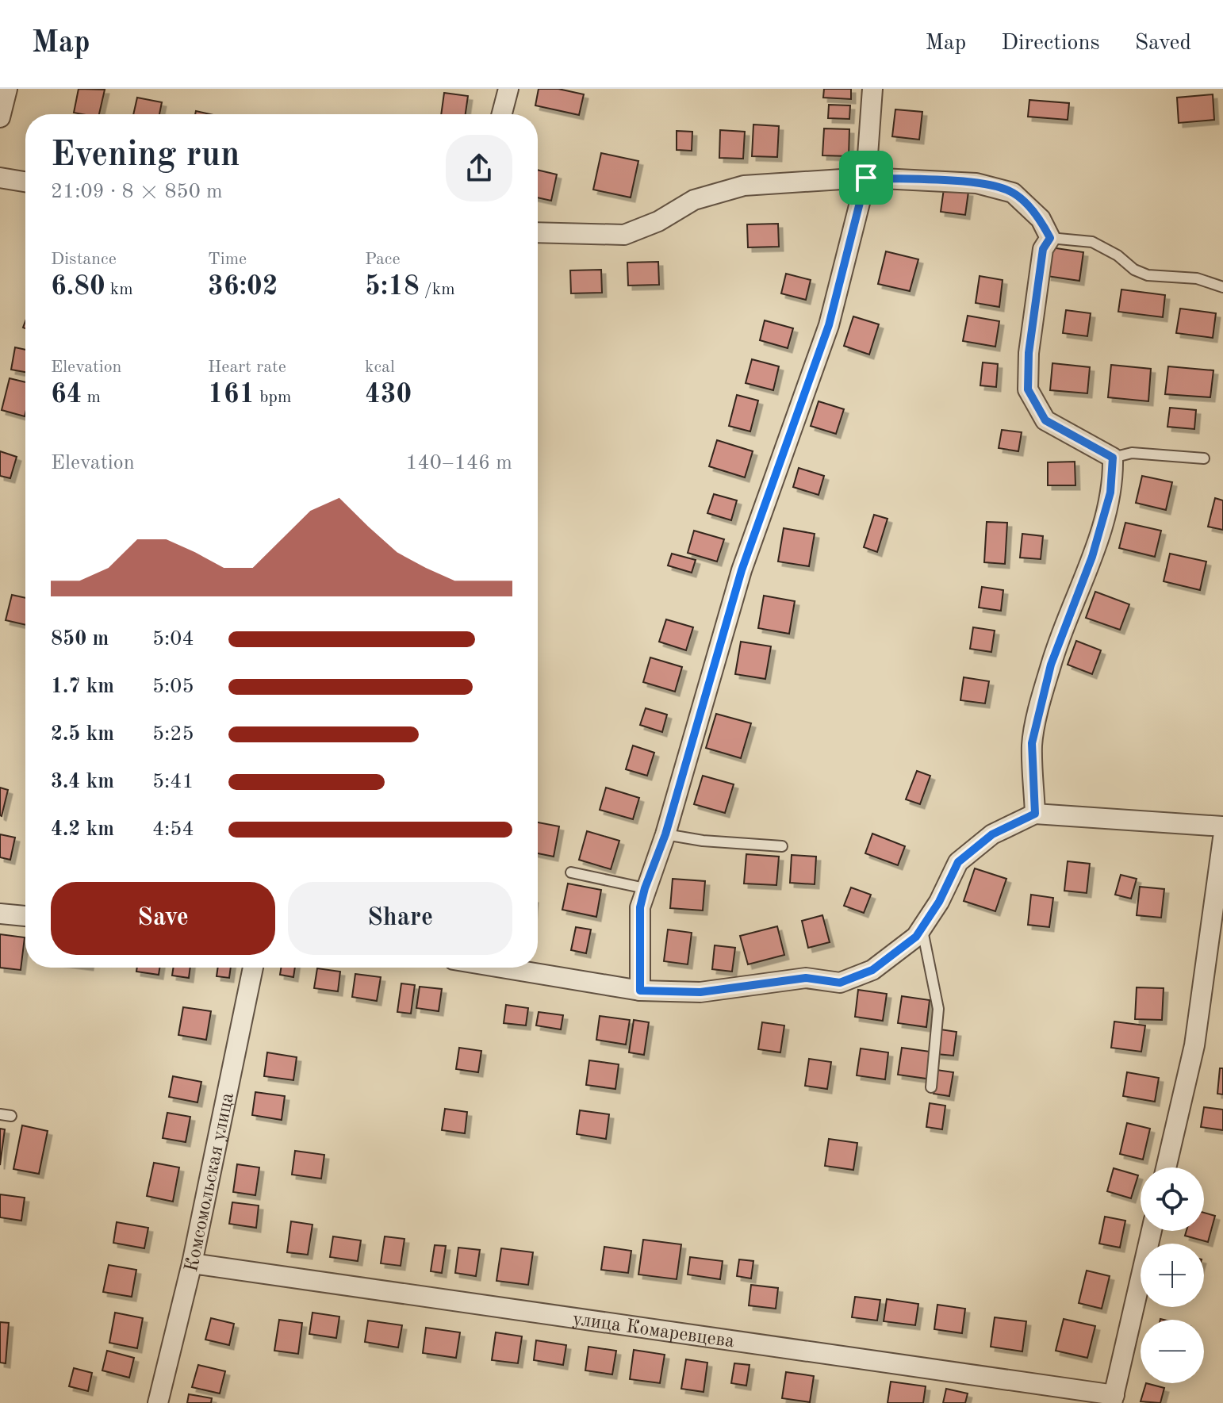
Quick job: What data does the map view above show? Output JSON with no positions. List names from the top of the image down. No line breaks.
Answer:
{"streets":{"street":["Комсомольская улица","улица Комаревцева"]},"crossings":[["Комсомольская улица","улица Комаревцева"]],"page":{"header":"Map","nav":["Map","Directions","Saved"],"heading":["Evening run","21:09 · 8 × 850 m"],"stats":[["Distance","6.80 km"],["Time","36:02"],["Pace","5:18 /km"],["Elevation","64 m"],["Heart rate","161 bpm"],["kcal","430"]],"chart":["Elevation","140–146 m"],"list":[{"name":"850 m","note":"5:04"},{"name":"1.7 km","note":"5:05"},{"name":"2.5 km","note":"5:25"},{"name":"3.4 km","note":"5:41"},{"name":"4.2 km","note":"4:54"}],"buttons":["Save","Share"],"map_buttons":["+","−"]}}
